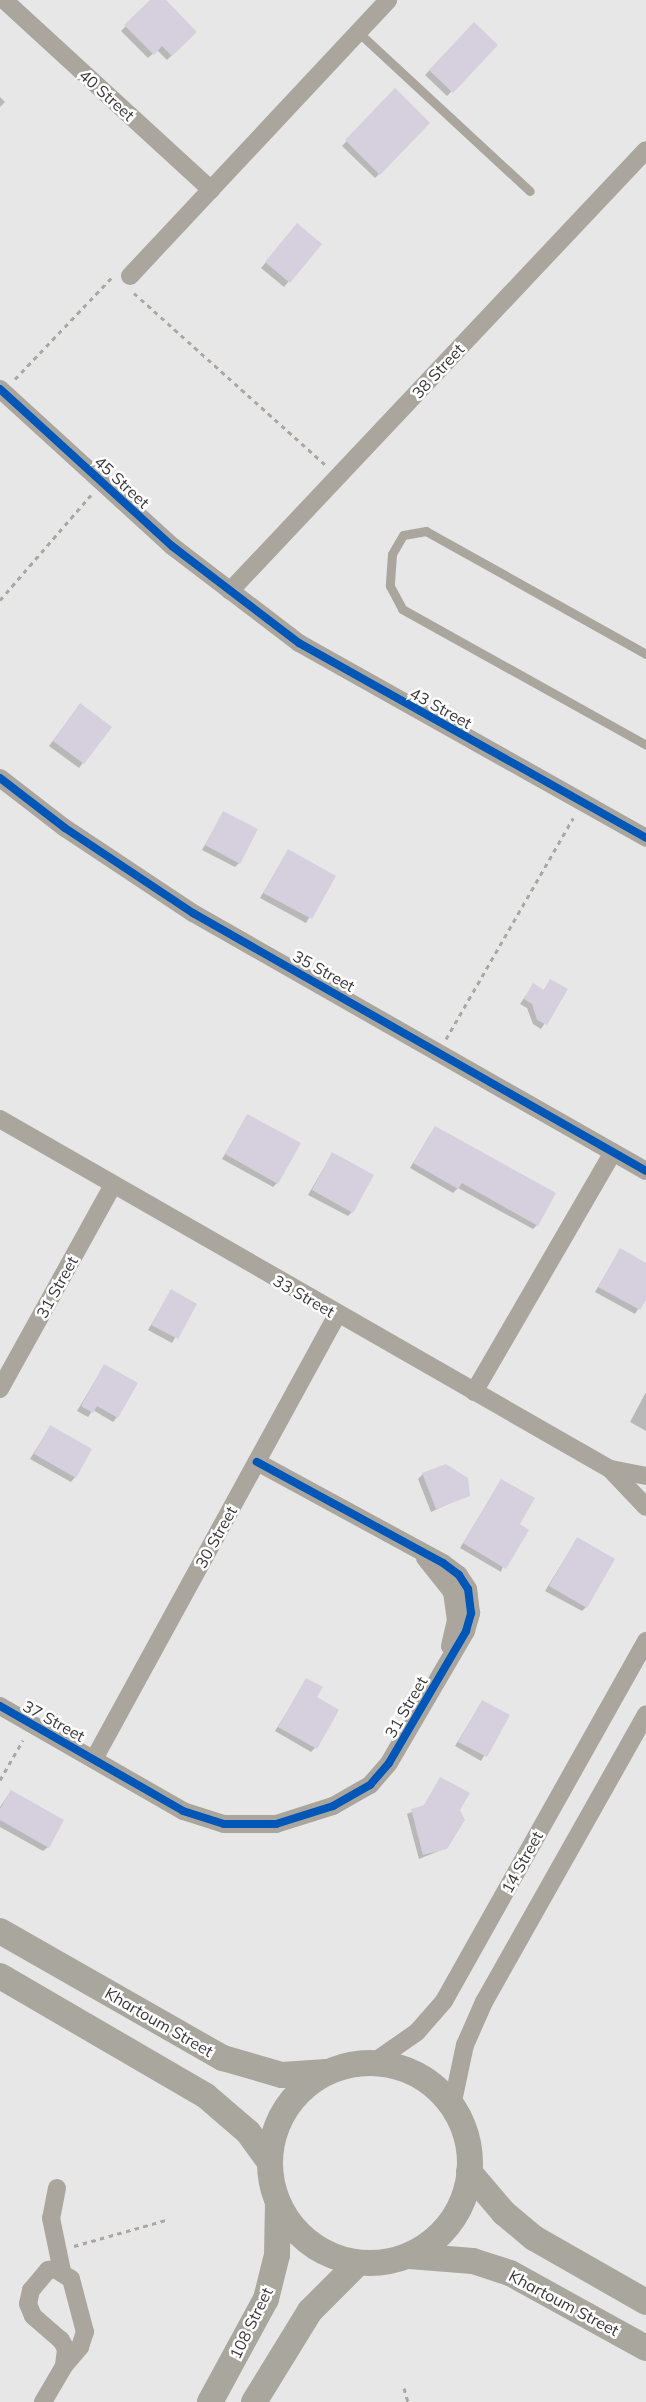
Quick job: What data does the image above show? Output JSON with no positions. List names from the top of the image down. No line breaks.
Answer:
{"streets":{"main road":["Khartoum Street","108 Street"],"street":["40 Street","38 Street","45 Street","43 Street","35 Street","31 Street","33 Street","30 Street","37 Street","14 Street"]},"crossings":[["38 Street","45 Street"],["38 Street","43 Street"],["45 Street","43 Street"],["31 Street","33 Street"],["31 Street","30 Street"],["31 Street","37 Street"],["33 Street","30 Street"],["30 Street","37 Street"],["14 Street","Khartoum Street"],["14 Street","108 Street"],["Khartoum Street","108 Street"]]}
